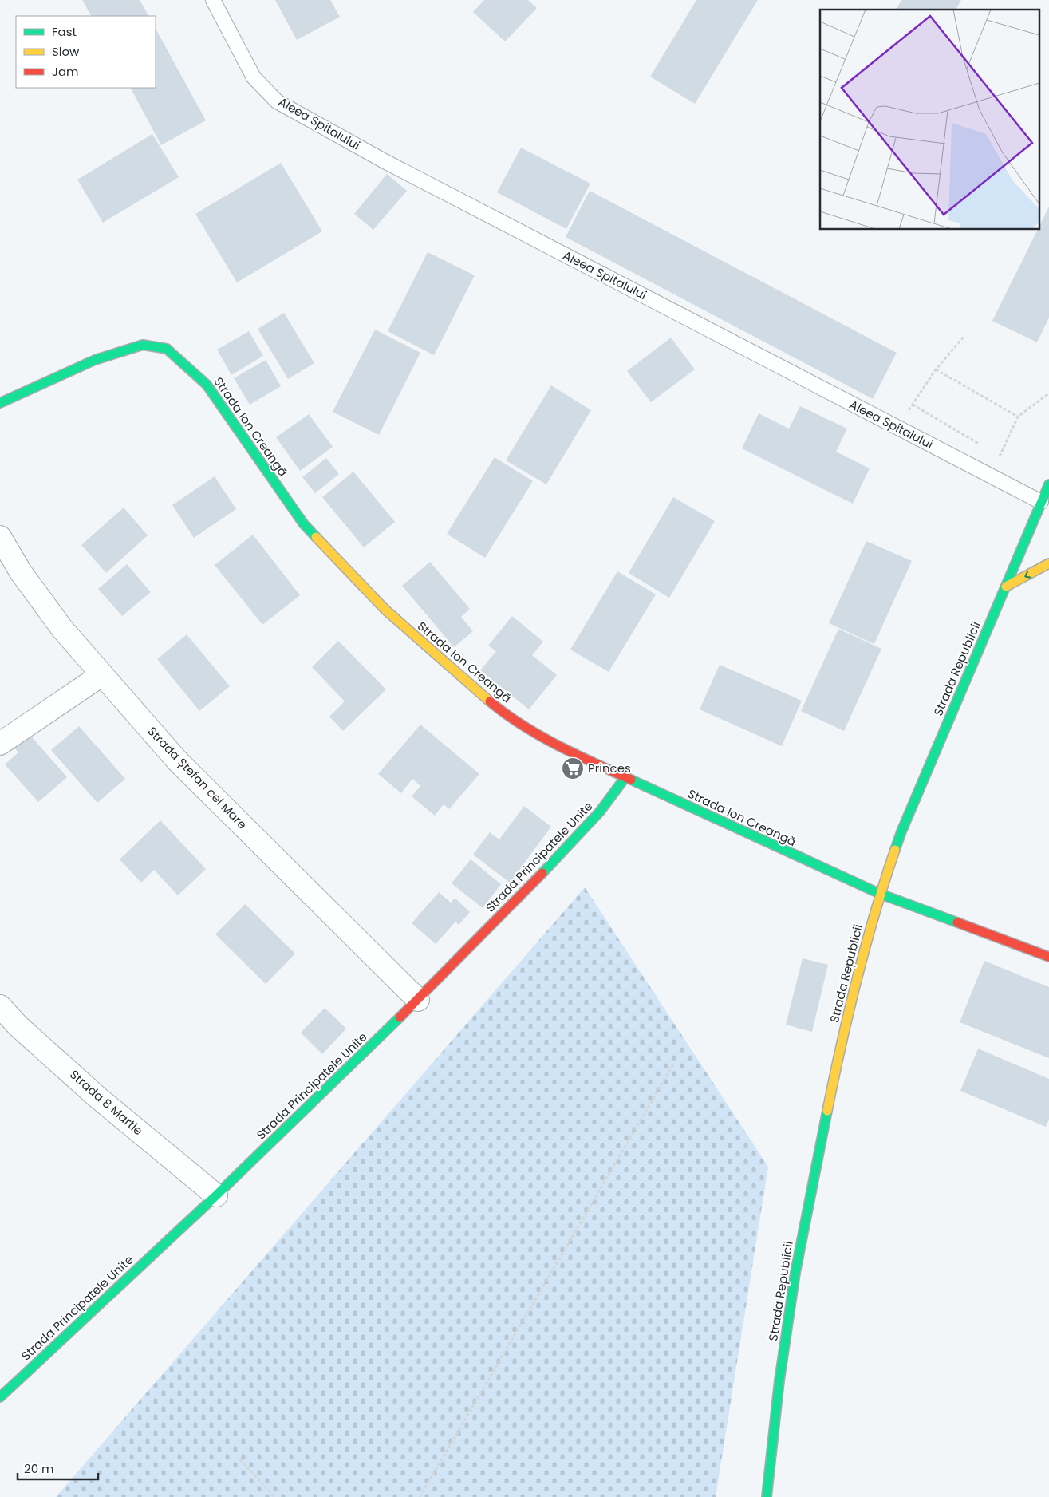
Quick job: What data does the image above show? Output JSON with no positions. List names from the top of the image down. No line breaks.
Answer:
{"streets":{"street":["Strada Ion Creangă","Strada Republicii","Strada Ștefan cel Mare","Strada Principatele Unite","Strada 8 Martie"],"lane":["Aleea Spitalului"]},"crossings":[["Aleea Spitalului","Strada Republicii"],["Strada Ion Creangă","Strada Republicii"],["Strada Ion Creangă","Strada Principatele Unite"],["Strada Ștefan cel Mare","Strada Principatele Unite"],["Strada Principatele Unite","Strada 8 Martie"]],"places":{"supermarket":["Princes"]},"legend":["Fast","Slow","Jam"],"scale_bar":"20 m"}
